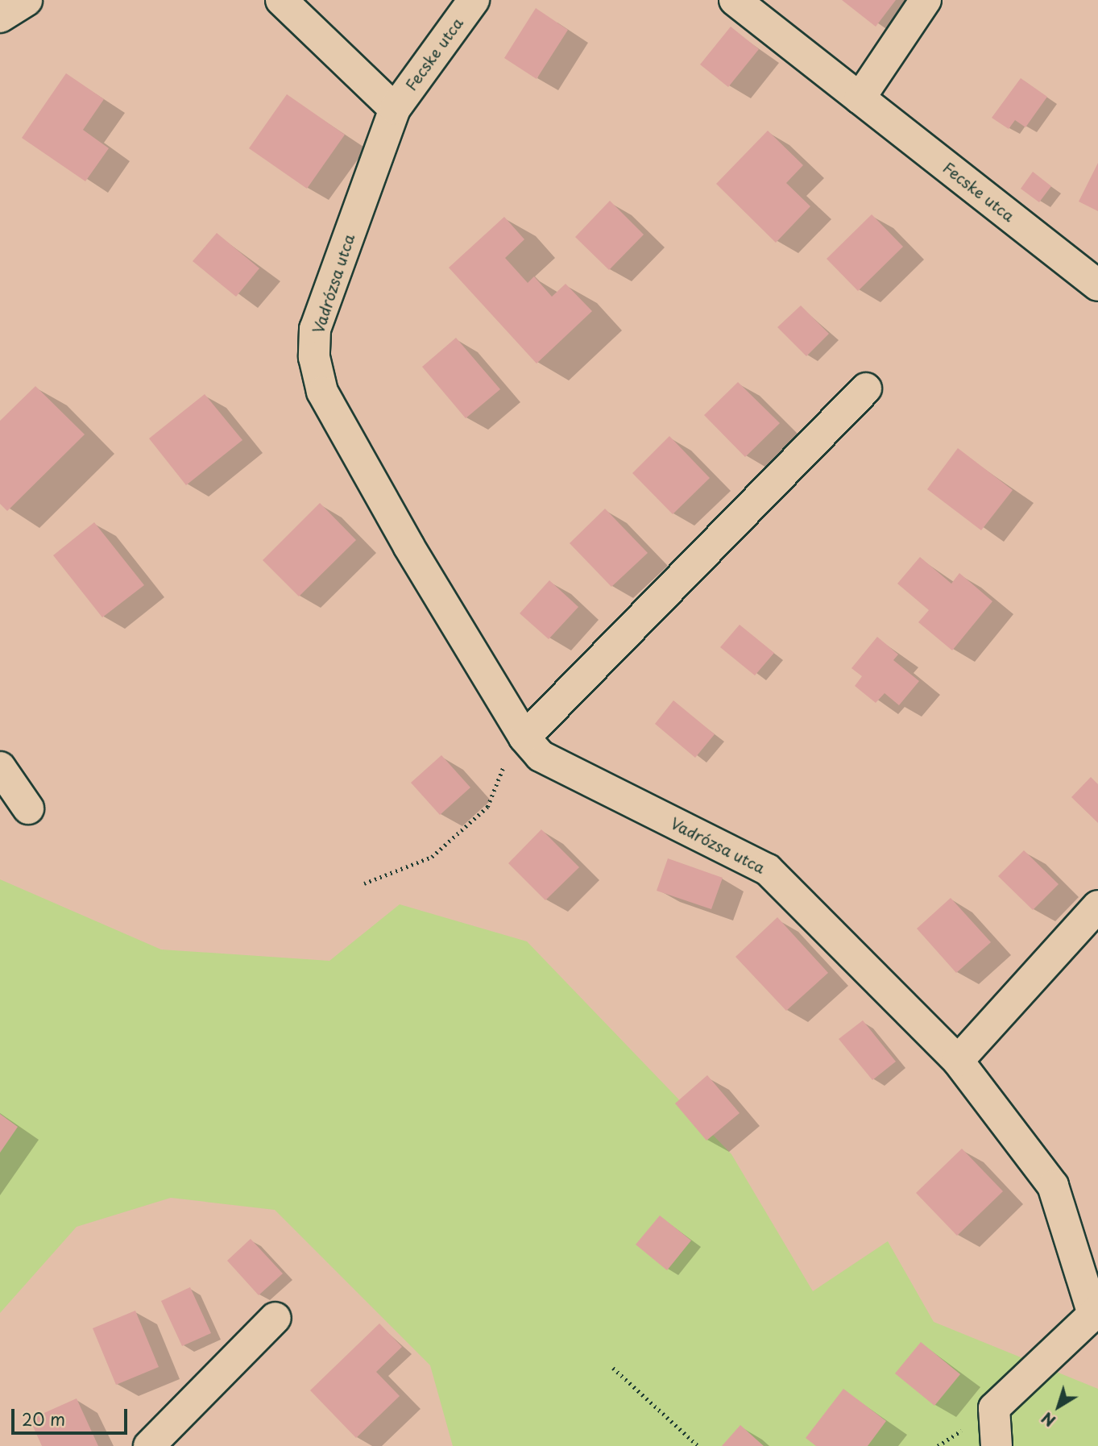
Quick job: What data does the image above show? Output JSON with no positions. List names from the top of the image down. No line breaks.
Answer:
{"streets":{"street":["Fecske utca","Vadrózsa utca"]},"crossings":[["Fecske utca","Vadrózsa utca"]],"scale_bar":"20 m","north":"bottom left"}
